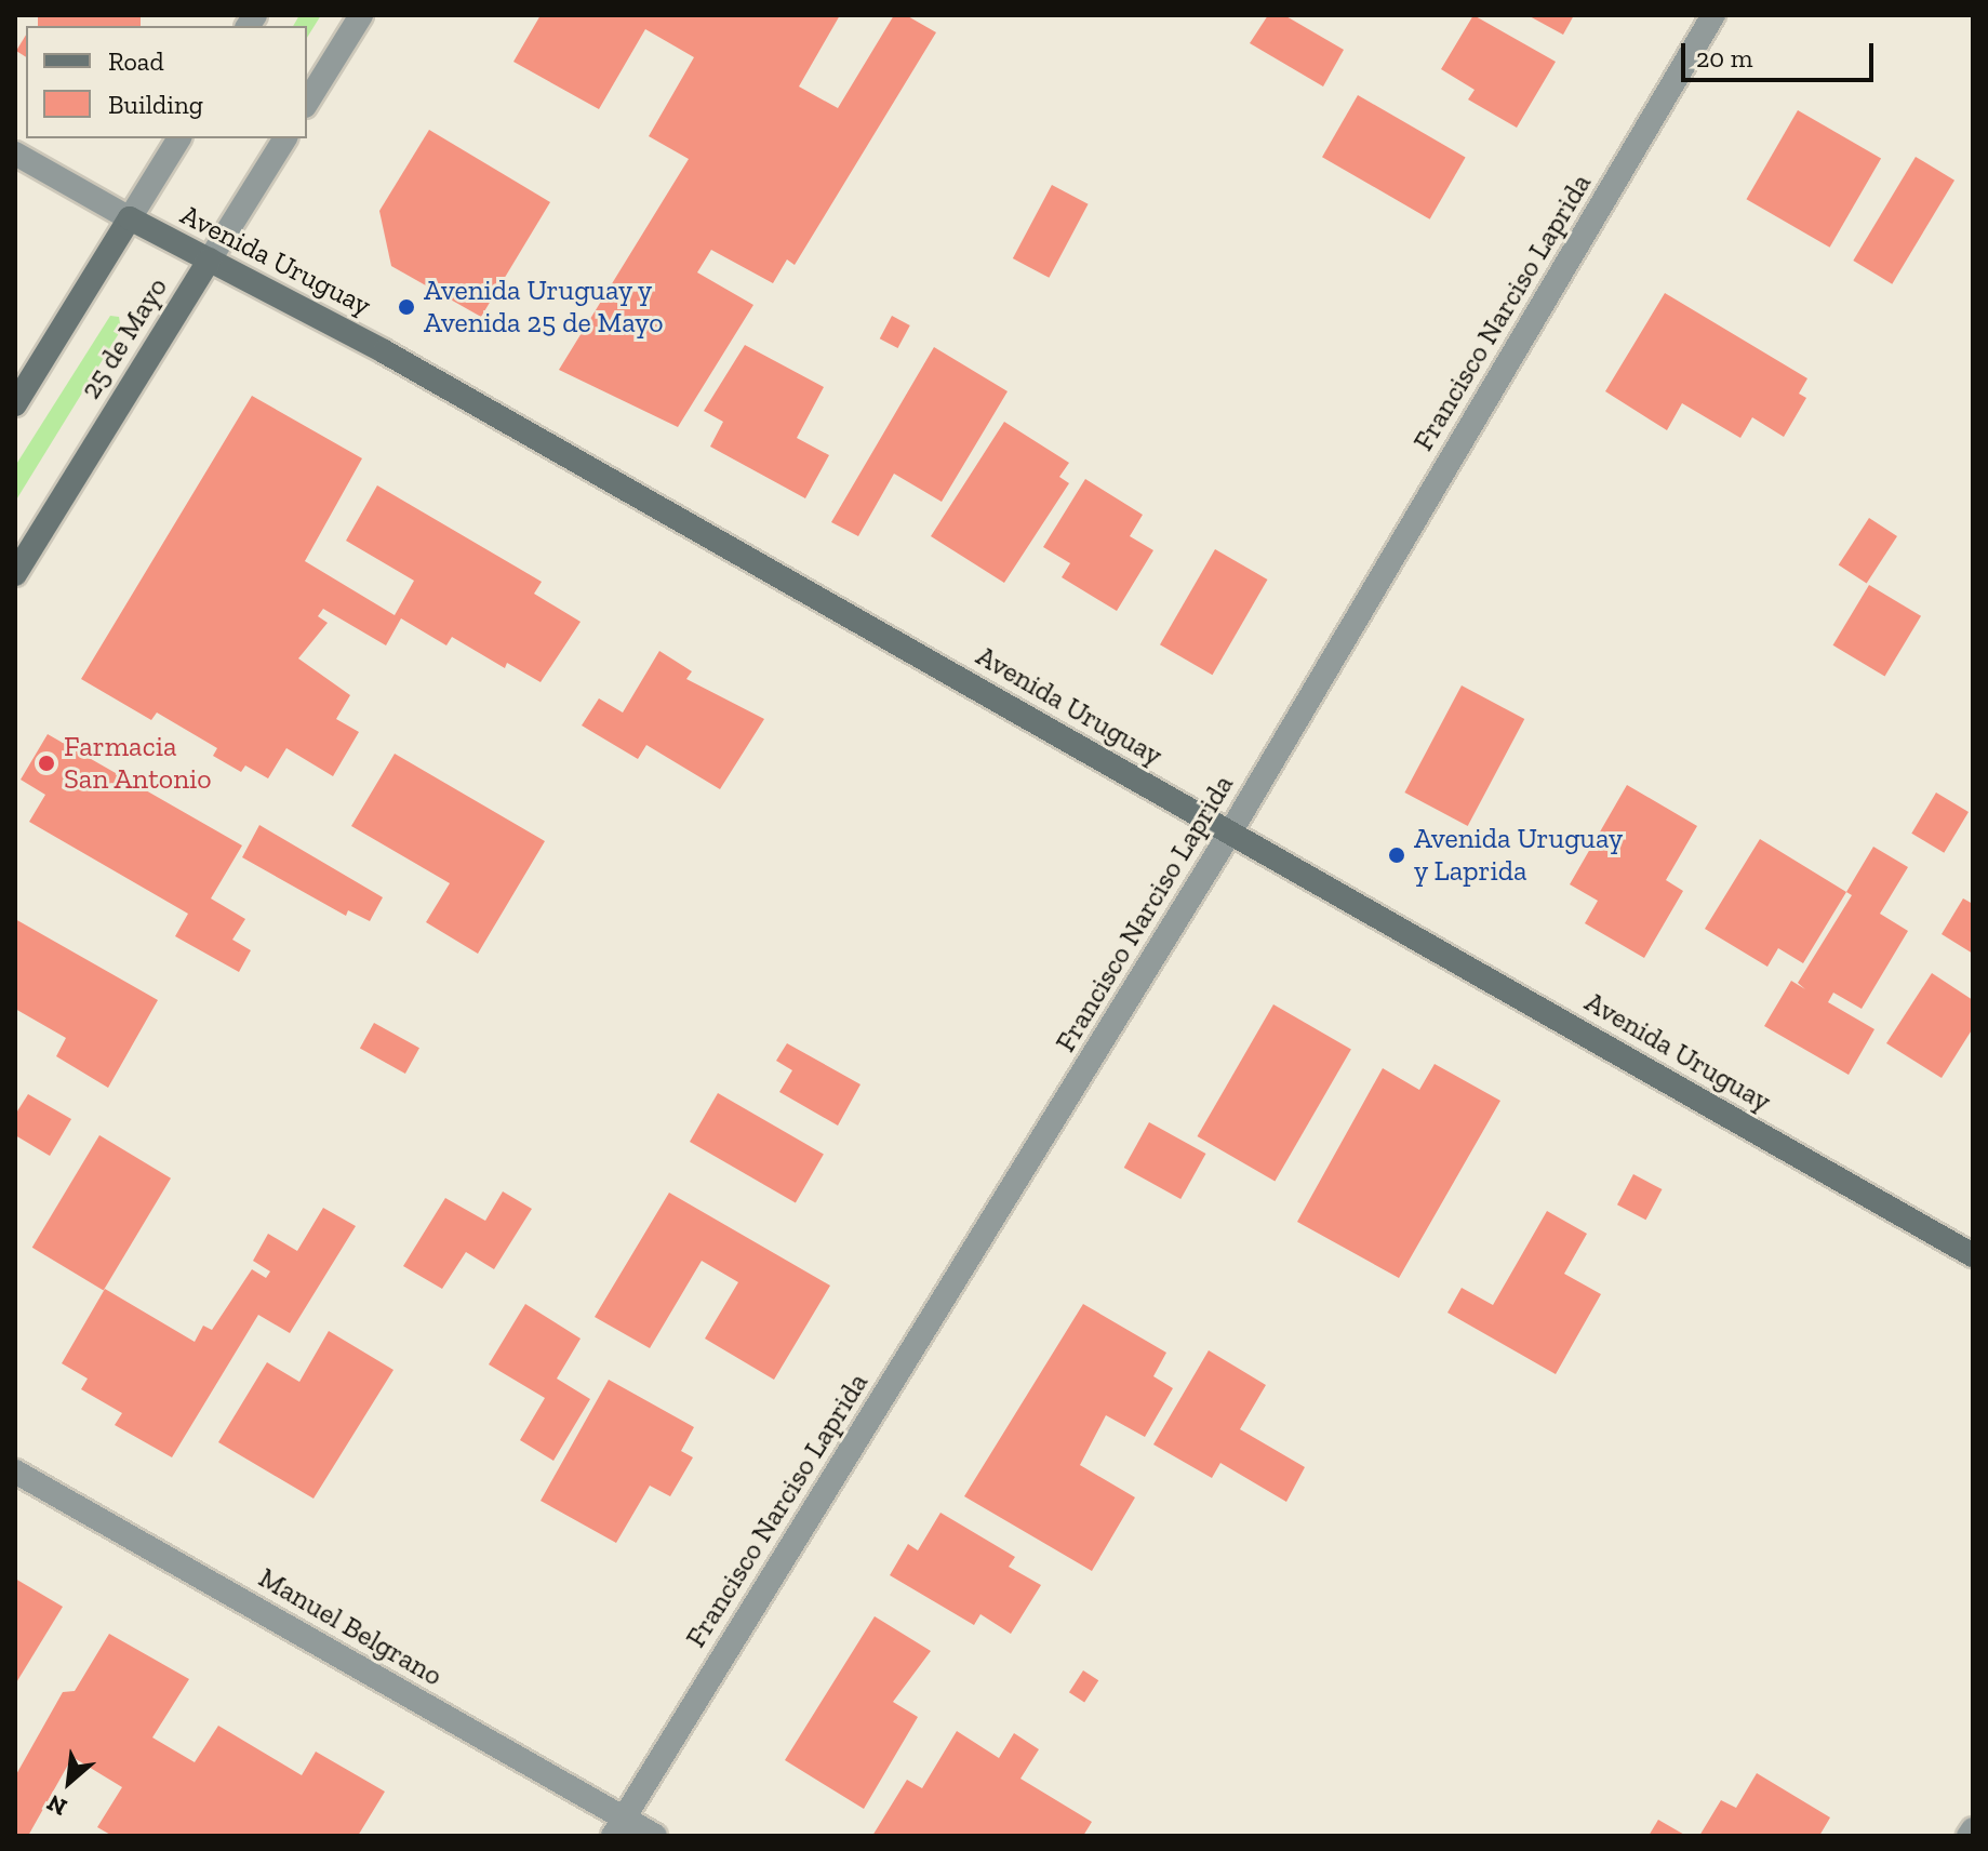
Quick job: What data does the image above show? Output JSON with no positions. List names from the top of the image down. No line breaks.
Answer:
{"streets":{"main road":["Avenida Uruguay","25 de Mayo"],"street":["Francisco Narciso Laprida","Manuel Belgrano"]},"crossings":[["Avenida Uruguay","Francisco Narciso Laprida"],["Avenida Uruguay","25 de Mayo"],["Francisco Narciso Laprida","Manuel Belgrano"]],"places":["Avenida Uruguay y Avenida 25 de Mayo","Farmacia San Antonio","Avenida Uruguay y Laprida"],"legend":["Road","Building"],"scale_bar":"20 m","north":"bottom left"}
